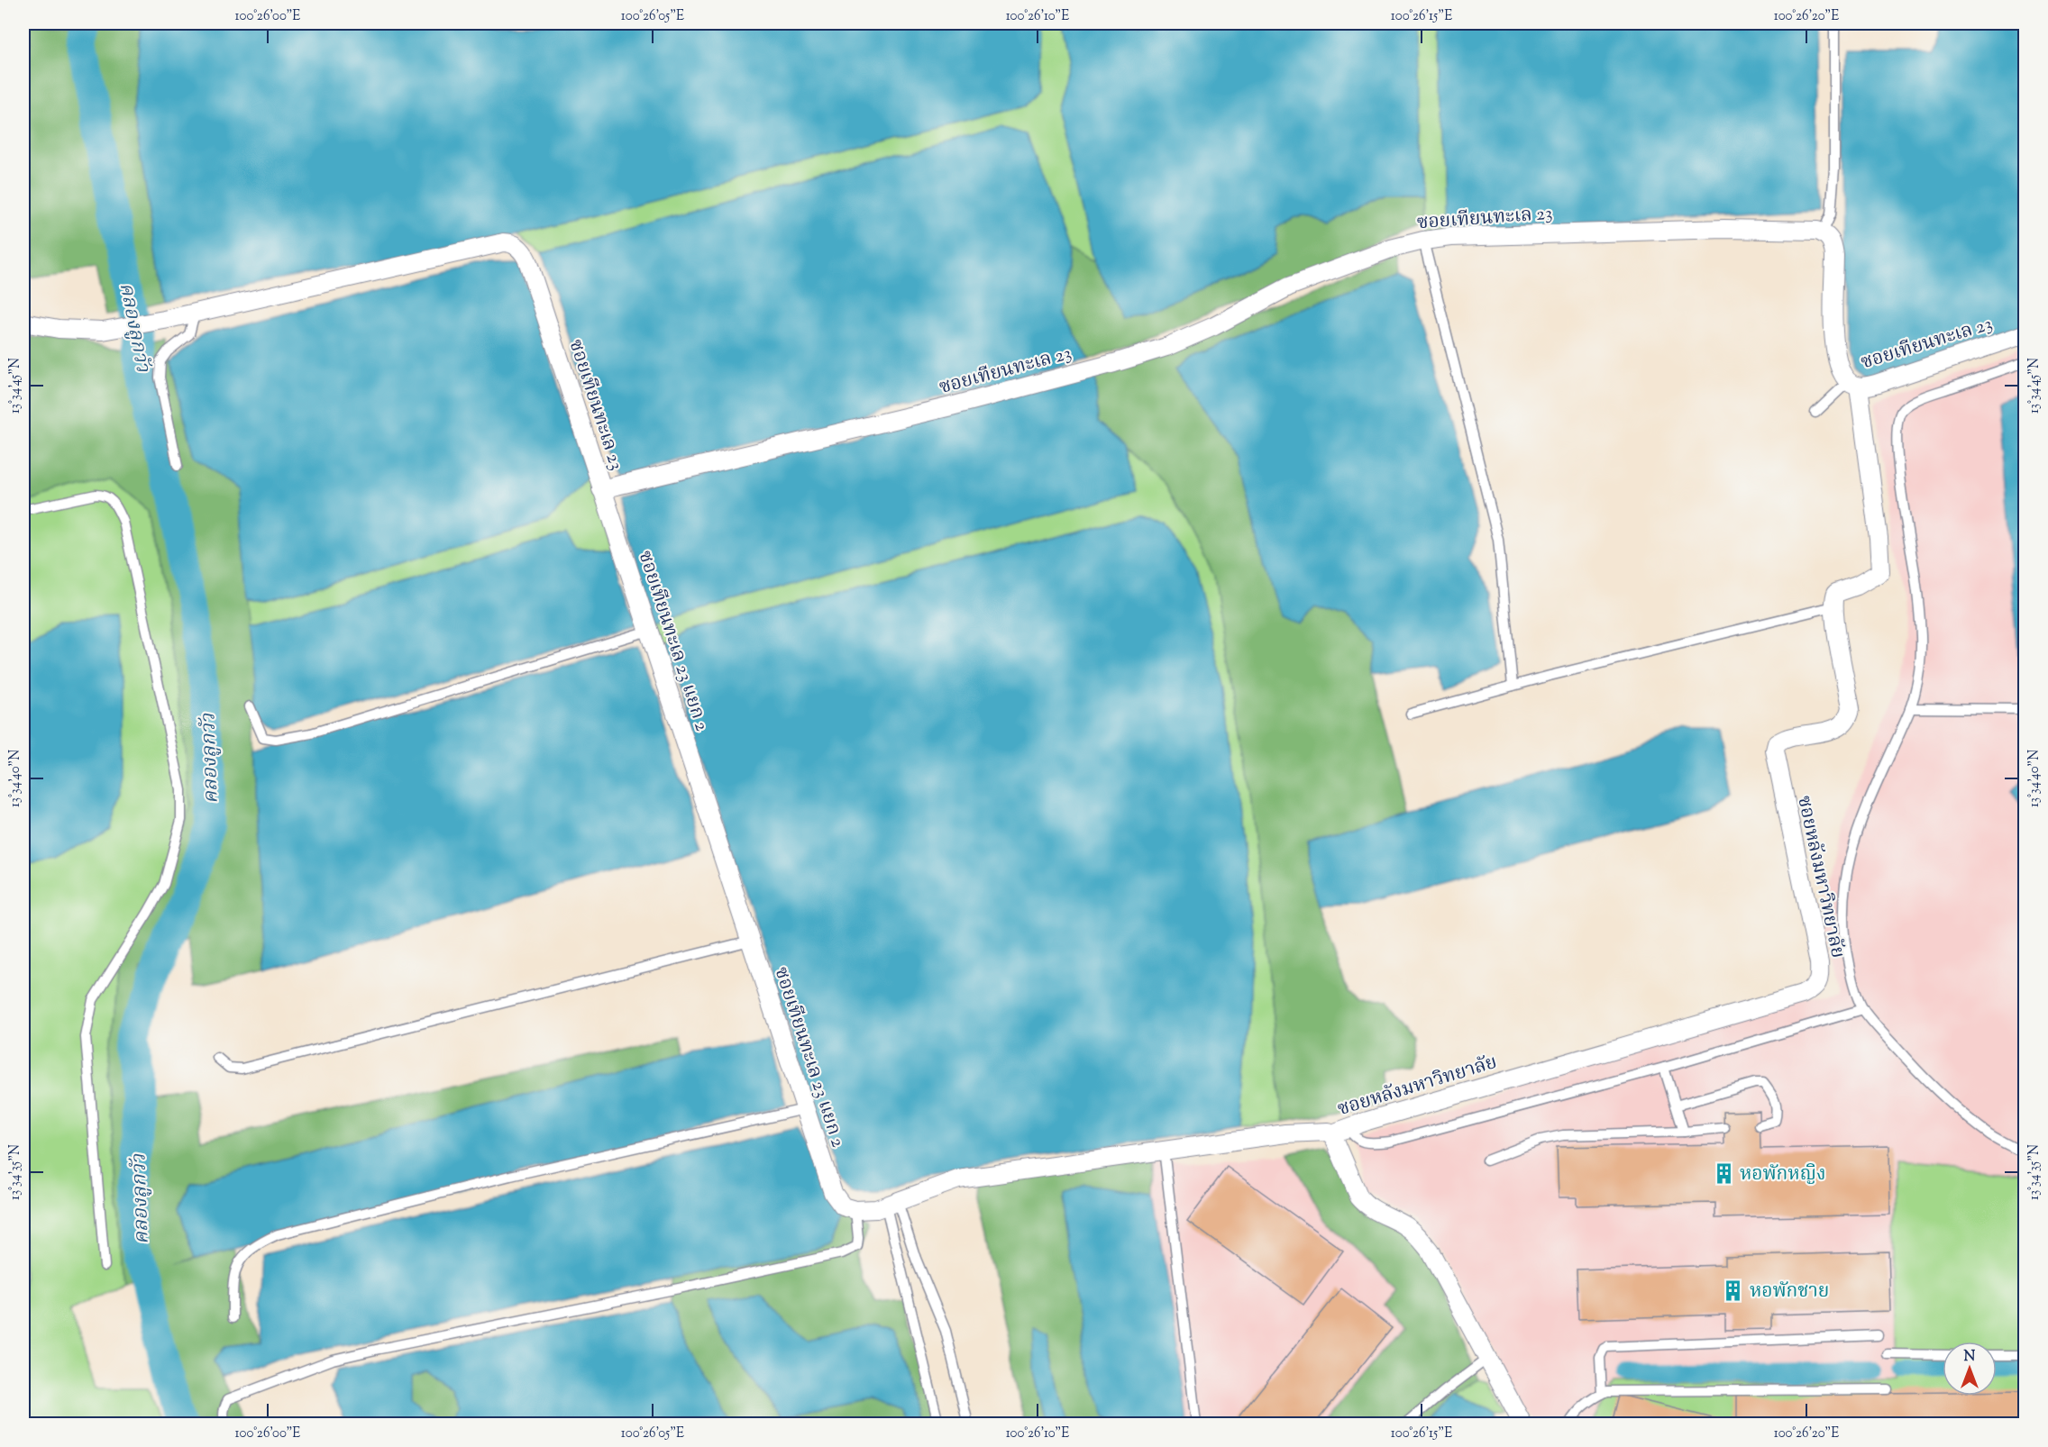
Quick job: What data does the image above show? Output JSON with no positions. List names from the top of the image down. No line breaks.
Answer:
{"streets":{"street":["ซอยเทียนทะเล 23","ซอยเทียนทะเล 23 แยก 2","ซอยหลังมหาวิทยาลัย"]},"crossings":[["ซอยเทียนทะเล 23","ซอยเทียนทะเล 23 แยก 2"]],"water":["คลองลูกวัว"],"places":{"building":["หอพักหญิง","หอพักชาย"]},"north":"top","coordinates":["100°26'00\"E","100°26'05\"E","100°26'10\"E","100°26'15\"E","100°26'20\"E","13°34'45\"N","13°34'40\"N","13°34'35\"N"]}
